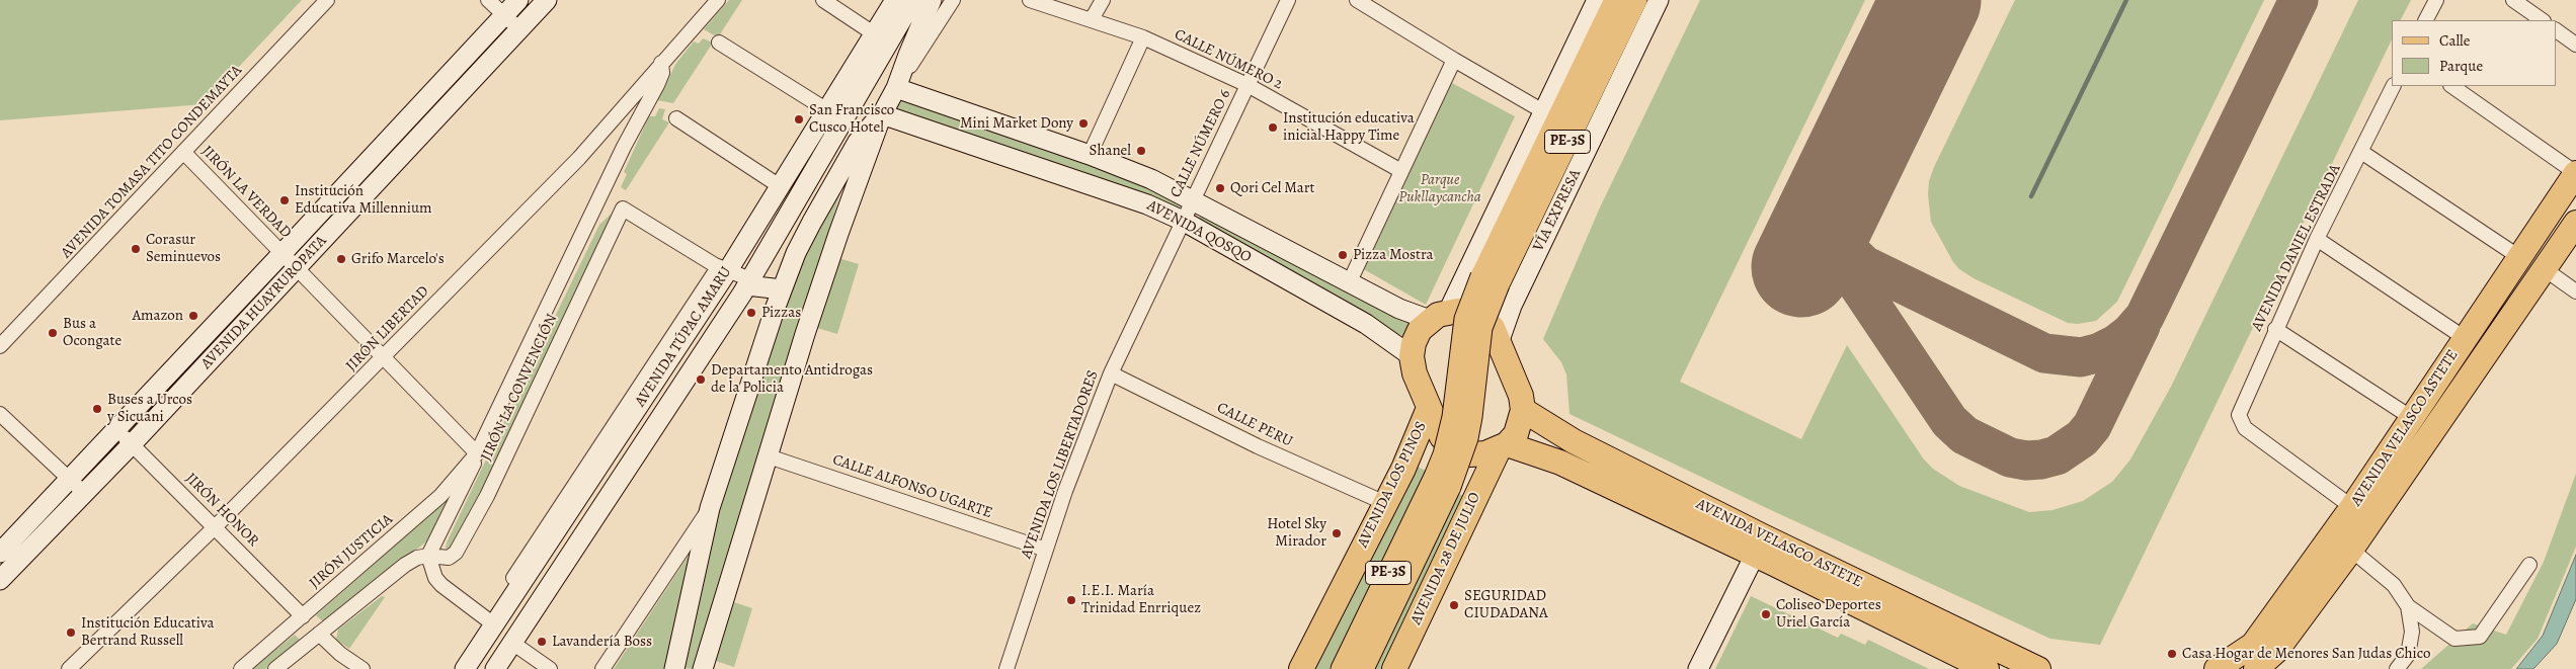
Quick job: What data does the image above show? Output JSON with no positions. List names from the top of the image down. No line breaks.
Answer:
{"streets":{"highway":["AVENIDA VELASCO ASTETE","AVENIDA LOS PINOS","AVENIDA 28 DE JULIO"],"main road":["PE-3S","VÍA EXPRESA","AVENIDA QOSQO","AVENIDA HUAYRUROPATA","AVENIDA TÚPAC AMARU"],"street":["CALLE NÚMERO 2","CALLE NÚMERO 6","AVENIDA TOMASA TITO CONDEMAYTA","JIRÓN LA VERDAD","AVENIDA DANIEL ESTRADA","JIRÓN LIBERTAD","JIRÓN LA CONVENCIÓN","CALLE PERU","AVENIDA LOS LIBERTADORES","CALLE ALFONSO UGARTE","JIRÓN HONOR","JIRÓN JUSTICIA"]},"crossings":[["CALLE NÚMERO 2","CALLE NÚMERO 6"],["PE-3S","VÍA EXPRESA"],["PE-3S","AVENIDA QOSQO"],["PE-3S","AVENIDA VELASCO ASTETE"],["PE-3S","AVENIDA LOS PINOS"],["PE-3S","AVENIDA 28 DE JULIO"],["CALLE NÚMERO 6","AVENIDA QOSQO"],["CALLE NÚMERO 6","AVENIDA LOS LIBERTADORES"],["AVENIDA TOMASA TITO CONDEMAYTA","JIRÓN LA VERDAD"],["JIRÓN LA VERDAD","AVENIDA HUAYRUROPATA"],["JIRÓN LA VERDAD","JIRÓN LIBERTAD"],["JIRÓN LA VERDAD","JIRÓN LA CONVENCIÓN"],["JIRÓN LA VERDAD","JIRÓN JUSTICIA"],["VÍA EXPRESA","AVENIDA QOSQO"],["VÍA EXPRESA","AVENIDA VELASCO ASTETE"],["VÍA EXPRESA","AVENIDA LOS PINOS"],["VÍA EXPRESA","AVENIDA 28 DE JULIO"],["AVENIDA QOSQO","AVENIDA VELASCO ASTETE"],["AVENIDA QOSQO","AVENIDA LOS LIBERTADORES"],["AVENIDA QOSQO","AVENIDA LOS PINOS"],["AVENIDA QOSQO","AVENIDA 28 DE JULIO"],["AVENIDA DANIEL ESTRADA","AVENIDA VELASCO ASTETE"],["AVENIDA HUAYRUROPATA","JIRÓN HONOR"],["JIRÓN LIBERTAD","JIRÓN HONOR"],["AVENIDA TÚPAC AMARU","JIRÓN LA CONVENCIÓN"],["JIRÓN LA CONVENCIÓN","JIRÓN JUSTICIA"],["CALLE PERU","AVENIDA LOS LIBERTADORES"],["CALLE PERU","AVENIDA LOS PINOS"],["AVENIDA VELASCO ASTETE","AVENIDA LOS PINOS"],["AVENIDA VELASCO ASTETE","AVENIDA 28 DE JULIO"],["AVENIDA LOS LIBERTADORES","CALLE ALFONSO UGARTE"],["AVENIDA LOS PINOS","AVENIDA 28 DE JULIO"],["JIRÓN HONOR","JIRÓN JUSTICIA"]],"parks":["Parque Pukllaycancha"],"places":["San Francisco Cusco Hotel","Mini Market Dony","Institución educativa inicial Happy Time","Shanel","Qori Cel Mart","Institución Educativa Millennium","Corasur Seminuevos","Pizza Mostra","Grifo Marcelo's","Pizzas","Amazon","Bus a Ocongate","Departamento Antidrogas de la Policia","Buses a Urcos y Sicuani","Hotel Sky Mirador","I.E.I. María Trinidad Enrriquez","SEGURIDAD CIUDADANA","Coliseo Deportes Uriel García","Institución Educativa Bertrand Russell","Lavandería Boss","Casa Hogar de Menores San Judas Chico"],"legend":["Calle","Parque"]}
